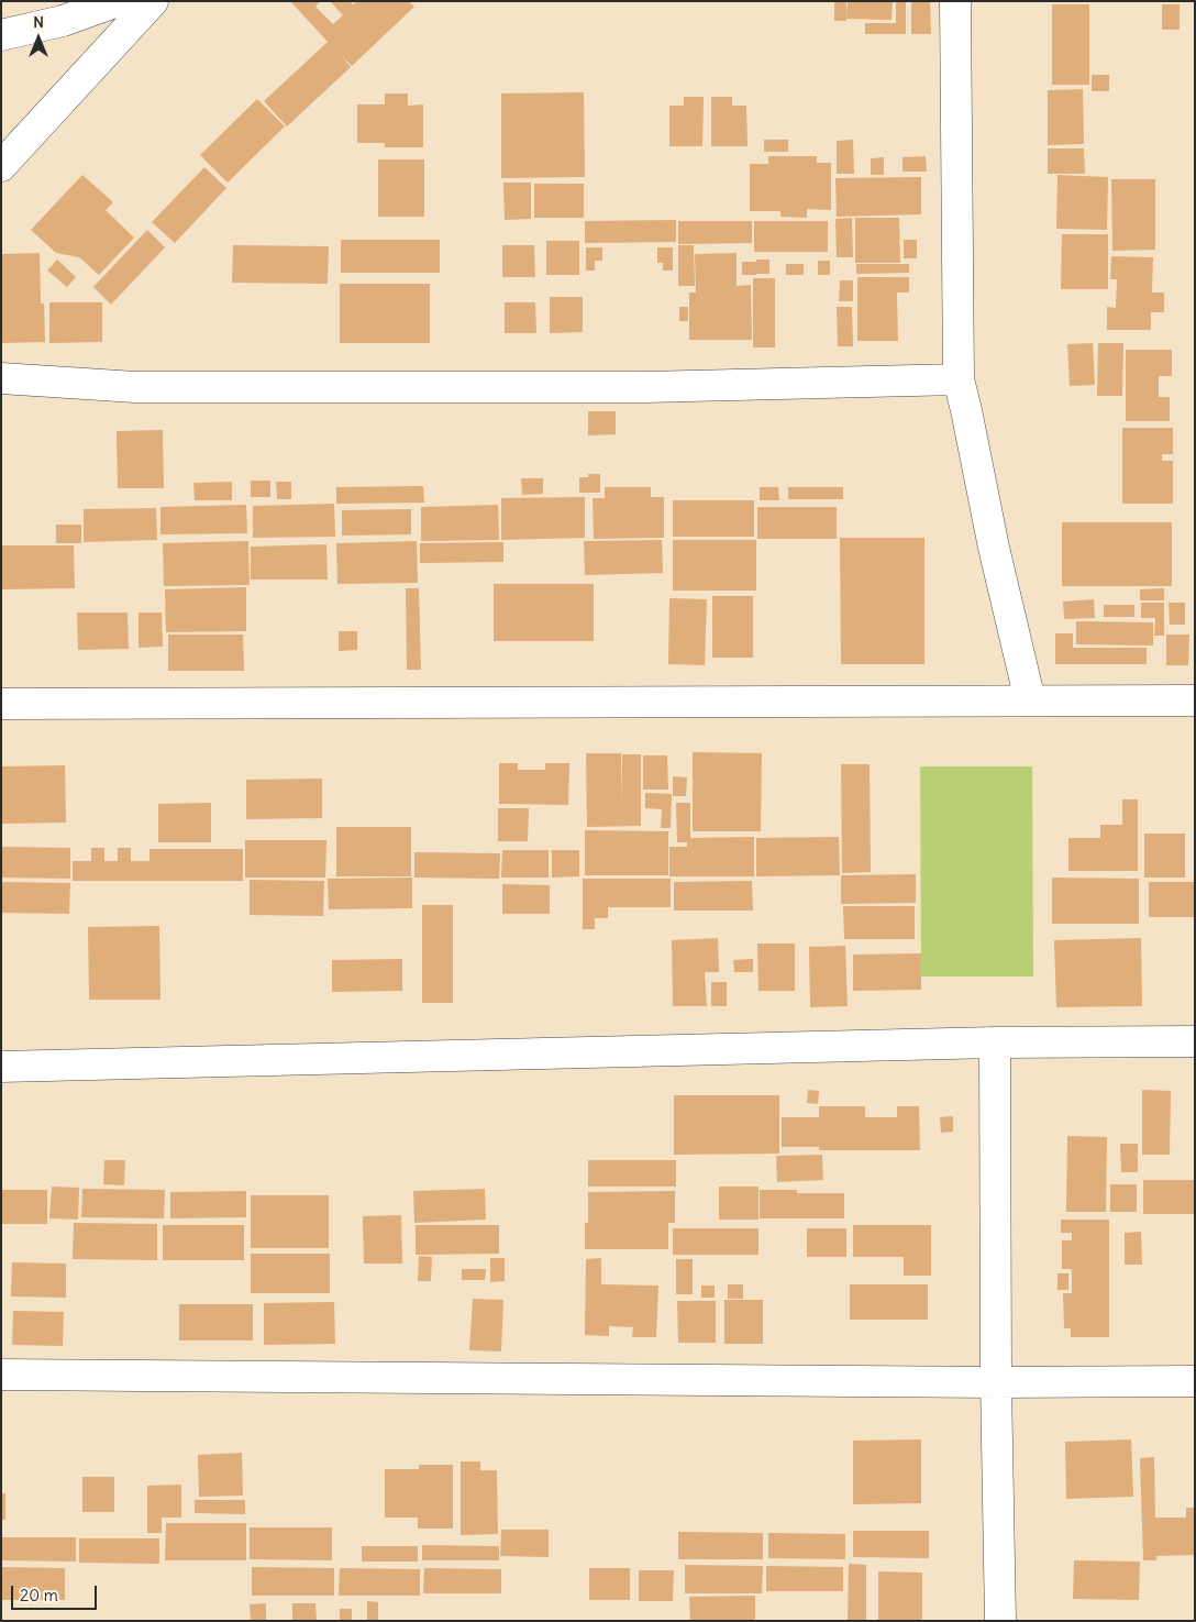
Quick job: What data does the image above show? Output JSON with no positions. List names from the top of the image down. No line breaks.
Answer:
{"scale_bar":"20 m","north":"top"}
